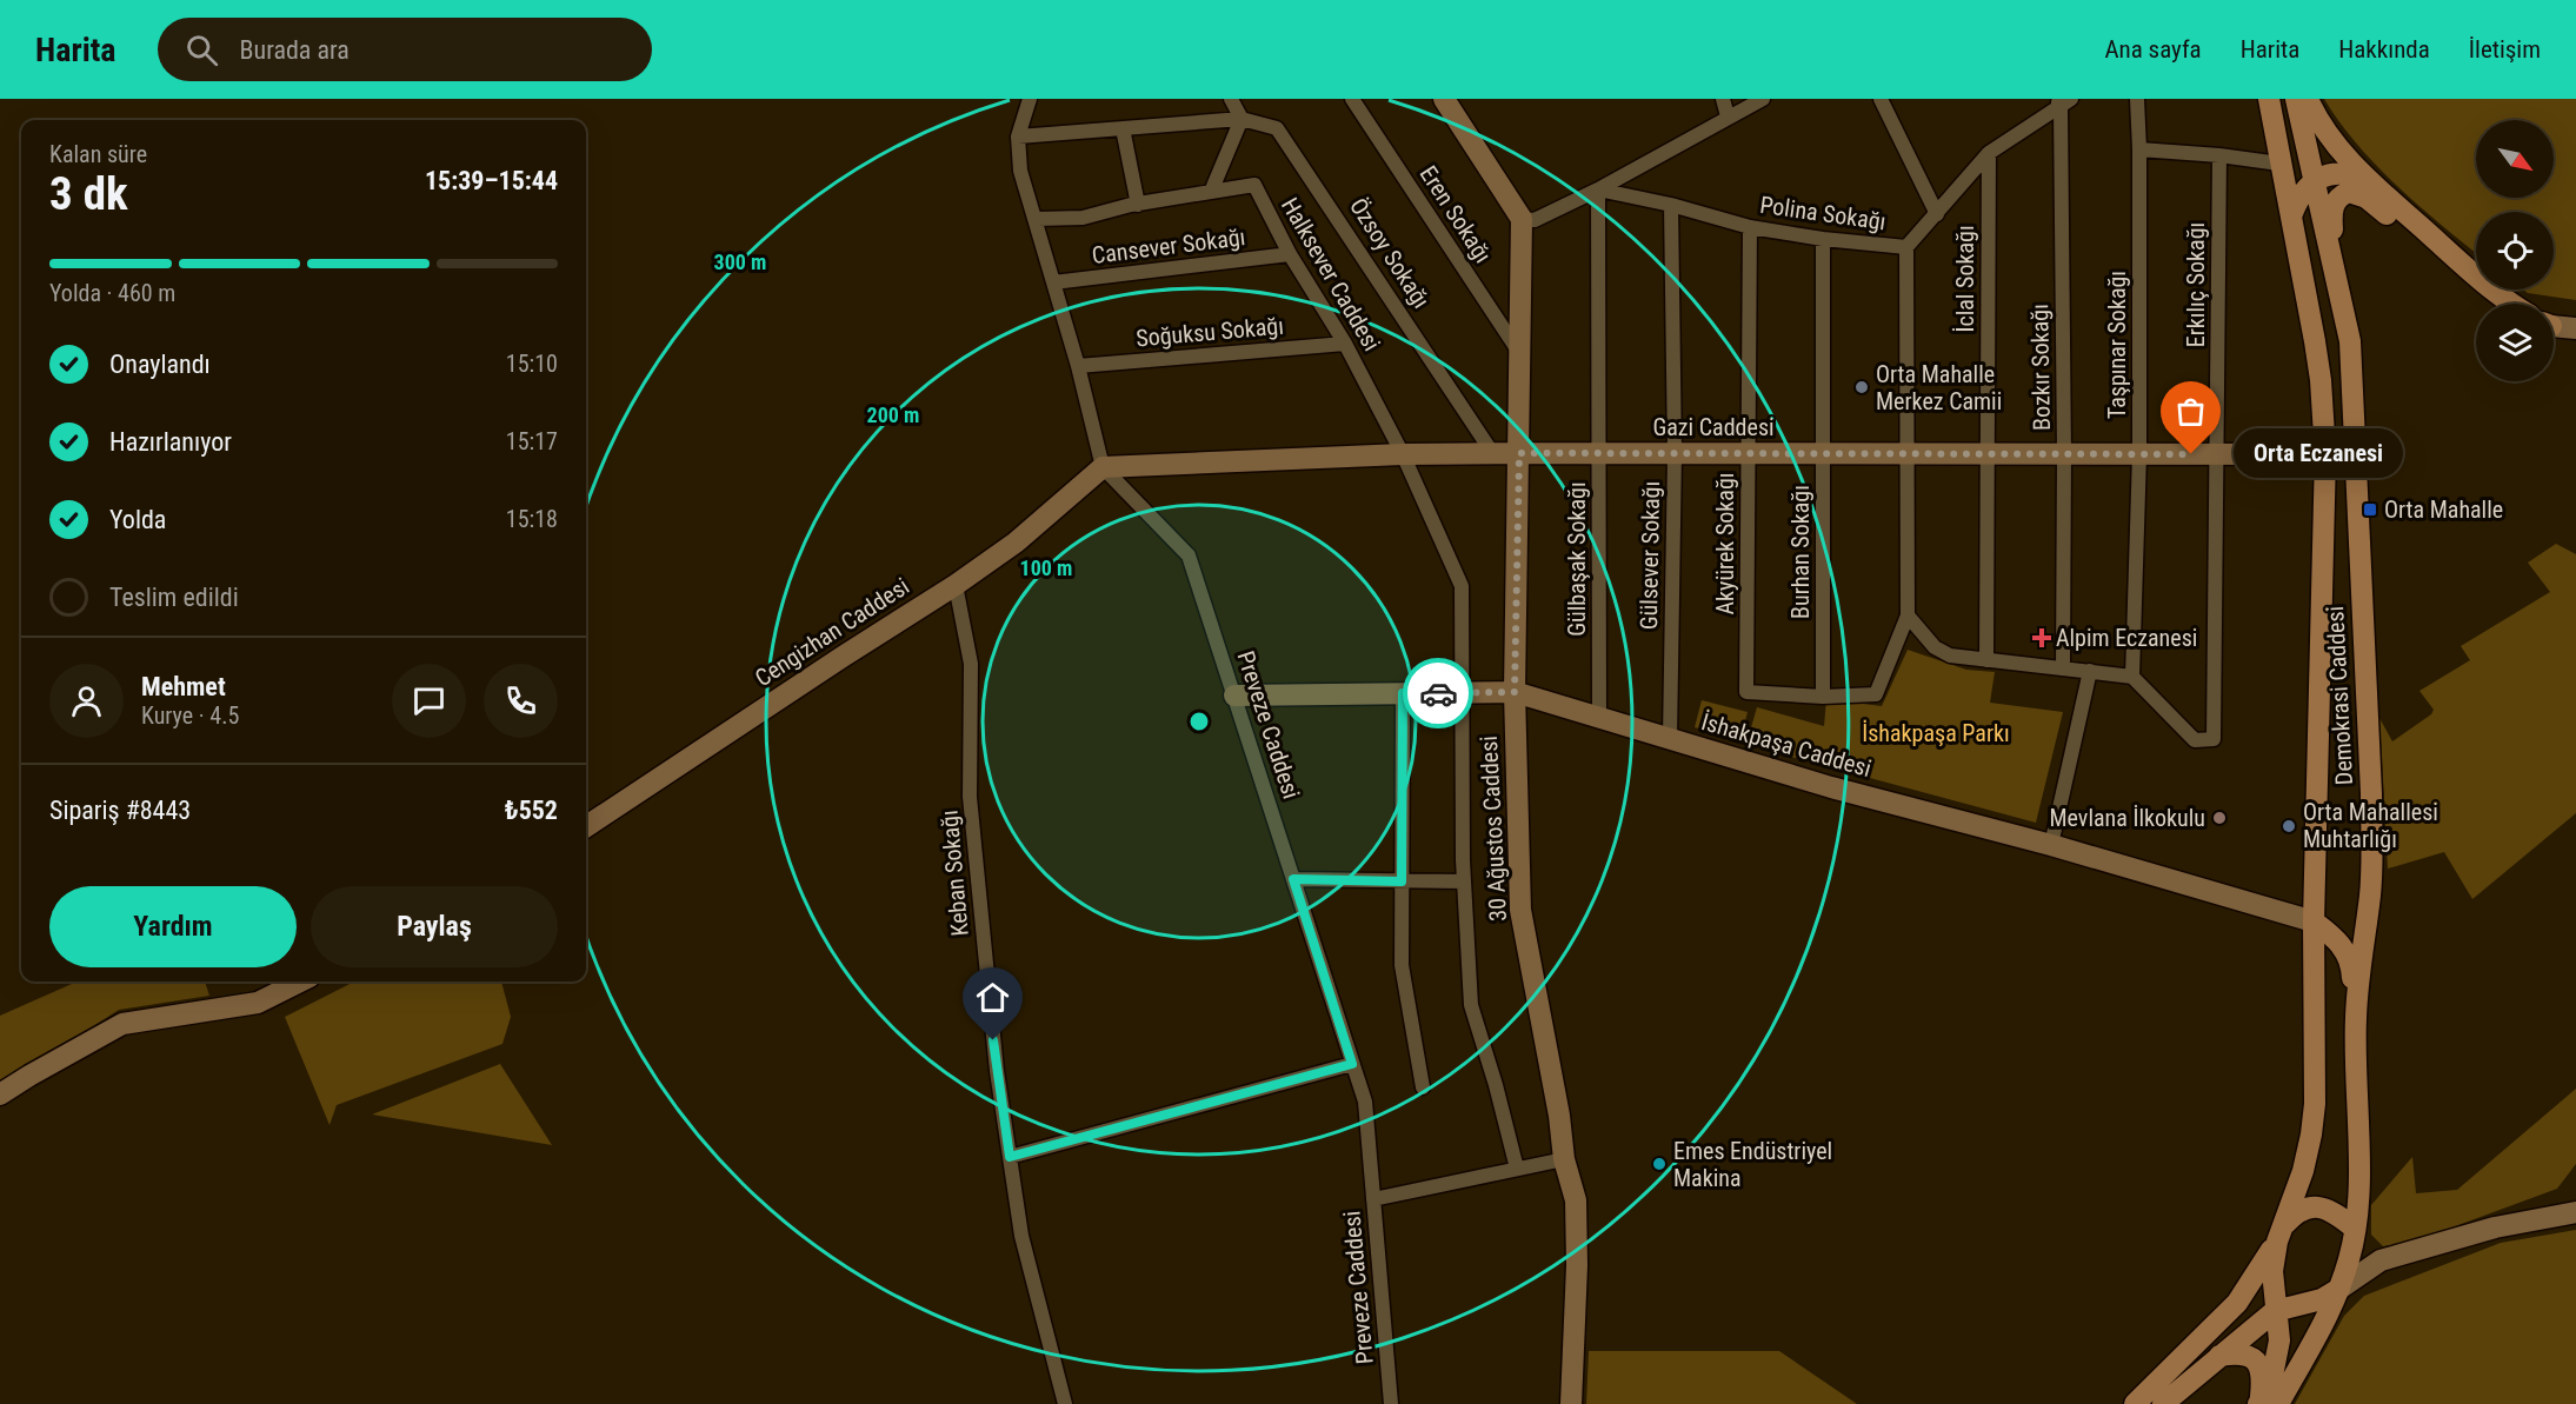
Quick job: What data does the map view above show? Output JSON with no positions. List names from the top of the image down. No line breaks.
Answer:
{"streets":{"main road":["Demokrasi Caddesi"],"street":["Polina Sokağı","Eren Sokağı","Cansever Sokağı","Özsoy Sokağı","Halksever Caddesi","İclal Sokağı","Erkılıç Sokağı","Soğuksu Sokağı","Taşpınar Sokağı","Bozkır Sokağı","Gazi Caddesi","Akyürek Sokağı","Burhan Sokağı","Gülsever Sokağı","Gülbaşak Sokağı","Cengizhan Caddesi","Preveze Caddesi","İshakpaşa Caddesi","30 Ağustos Caddesi","Keban Sokağı"]},"crossings":[["Polina Sokağı","İclal Sokağı"],["Polina Sokağı","Bozkır Sokağı"],["Polina Sokağı","Akyürek Sokağı"],["Polina Sokağı","Burhan Sokağı"],["Polina Sokağı","Gülsever Sokağı"],["Polina Sokağı","Gülbaşak Sokağı"],["Eren Sokağı","30 Ağustos Caddesi"],["Cansever Sokağı","Halksever Caddesi"],["Özsoy Sokağı","Gazi Caddesi"],["Halksever Caddesi","Soğuksu Sokağı"],["Halksever Caddesi","Gazi Caddesi"],["Halksever Caddesi","İshakpaşa Caddesi"],["İclal Sokağı","Gazi Caddesi"],["Erkılıç Sokağı","Taşpınar Sokağı"],["Erkılıç Sokağı","Gazi Caddesi"],["Taşpınar Sokağı","Gazi Caddesi"],["Bozkır Sokağı","Gazi Caddesi"],["Gazi Caddesi","Akyürek Sokağı"],["Gazi Caddesi","Burhan Sokağı"],["Gazi Caddesi","Gülsever Sokağı"],["Gazi Caddesi","Gülbaşak Sokağı"],["Gazi Caddesi","Cengizhan Caddesi"],["Gazi Caddesi","Demokrasi Caddesi"],["Gazi Caddesi","Preveze Caddesi"],["Gazi Caddesi","30 Ağustos Caddesi"],["Akyürek Sokağı","Burhan Sokağı"],["Gülsever Sokağı","İshakpaşa Caddesi"],["Gülbaşak Sokağı","İshakpaşa Caddesi"],["Cengizhan Caddesi","Preveze Caddesi"],["Cengizhan Caddesi","Keban Sokağı"],["Demokrasi Caddesi","İshakpaşa Caddesi"],["Preveze Caddesi","İshakpaşa Caddesi"],["İshakpaşa Caddesi","30 Ağustos Caddesi"]],"parks":["İshakpaşa Parkı"],"places":{"other":["Orta Mahalle Merkez Camii","Orta Eczanesi","Mevlana İlkokulu","Orta Mahallesi Muhtarlığı","Emes Endüstriyel Makina"],"transit":["Orta Mahalle"],"health":["Alpim Eczanesi"]},"north":"bottom right","page":{"header":"Harita","search":"Burada ara","nav":["Ana sayfa","Harita","Hakkında","İletişim"],"heading":["3 dk","Kalan süre","15:39–15:44"],"panel":["Mehmet","Kurye · 4.5","Sipariş #8443","₺552"],"bar":"Yolda · 460 m","list":[["Onaylandı","15:10"],["Hazırlanıyor","15:17"],["Yolda","15:18"],"Teslim edildi"],"bubble":"Orta Eczanesi","buttons":["Yardım","Paylaş"]},"rings":["300 m","200 m","100 m"]}
